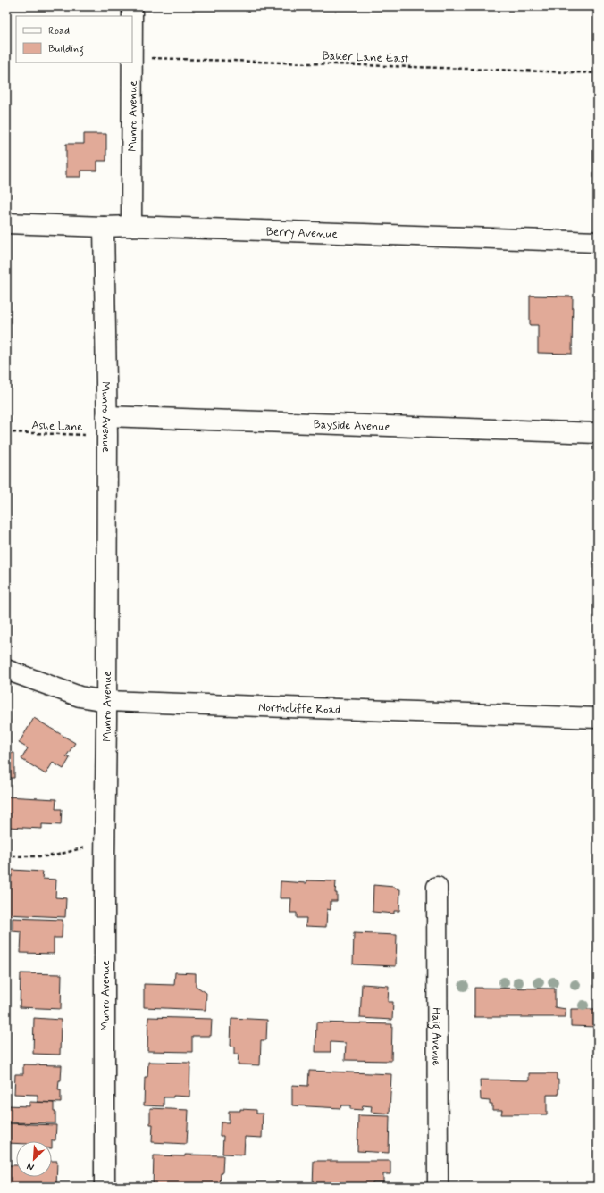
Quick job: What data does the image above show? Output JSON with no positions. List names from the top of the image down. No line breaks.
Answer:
{"streets":{"street":["Munro Avenue","Berry Avenue","Bayside Avenue","Northcliffe Road","Haig Avenue"],"path":["Baker Lane East","Ashe Lane"]},"crossings":[["Baker Lane East","Munro Avenue"],["Munro Avenue","Berry Avenue"],["Munro Avenue","Ashe Lane"],["Munro Avenue","Bayside Avenue"],["Munro Avenue","Northcliffe Road"]],"legend":["Road","Building"],"north":"bottom left"}
